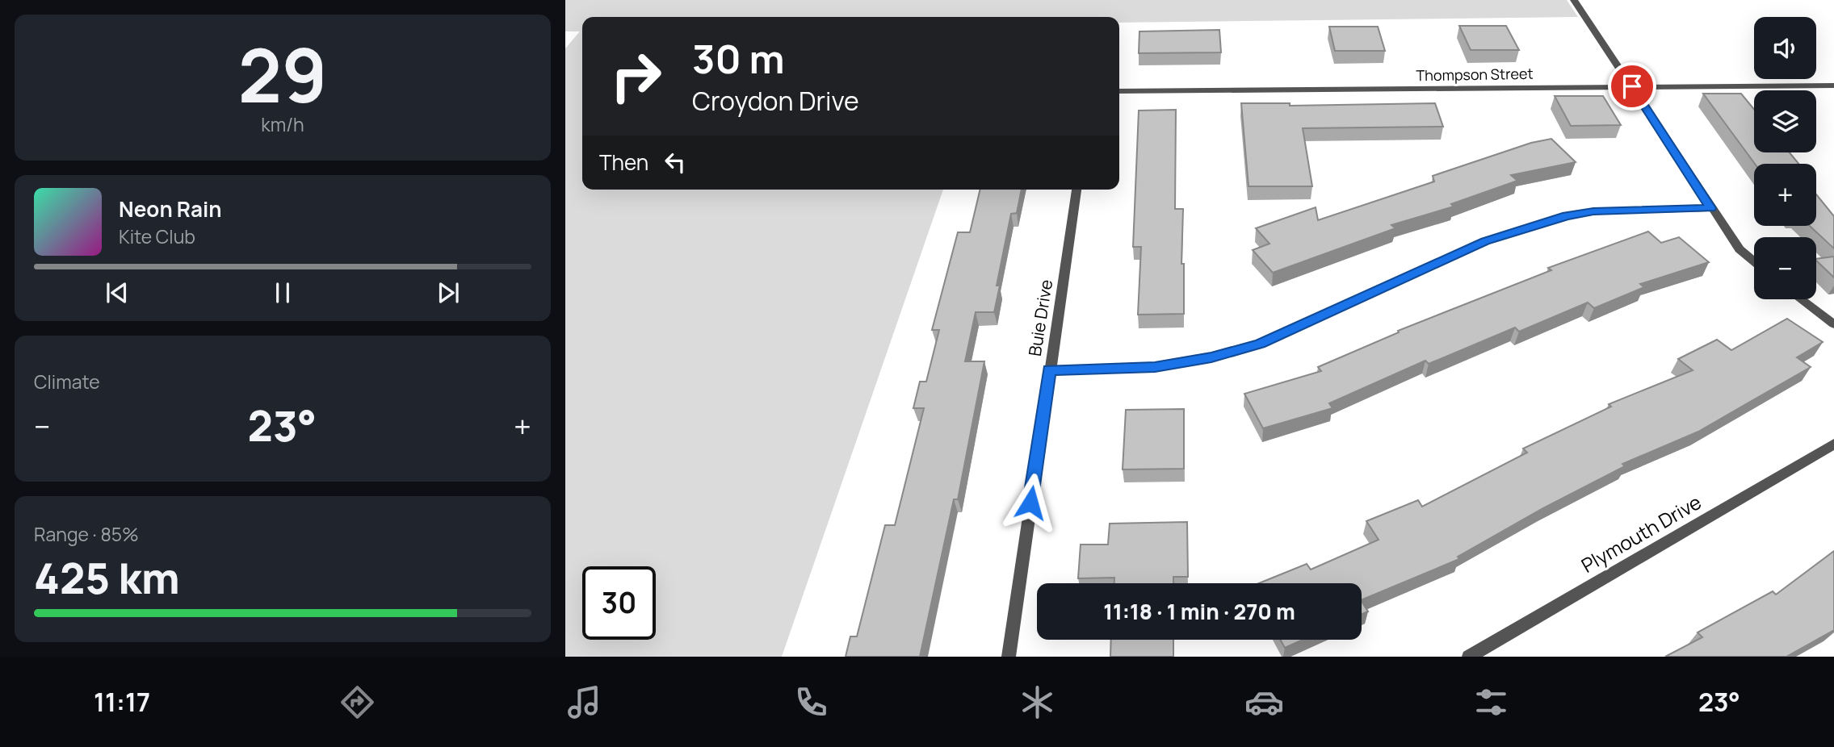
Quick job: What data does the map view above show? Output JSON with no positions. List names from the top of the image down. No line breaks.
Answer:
{"streets":{"street":["Thompson Street","Buie Drive","Plymouth Drive"]},"page":{"tile":[["29","km/h"],"Climate",["Range · 85%","425 km"]],"map_buttons":["+","−"],"turn":["30 m","Croydon Drive"],"then":"Then","song":["Neon Rain","Kite Club"],"heat":["−","23°","+"],"limit":"30","trip":"11:18 · 1 min · 270 m","tabs":["11:17","23°"]}}
